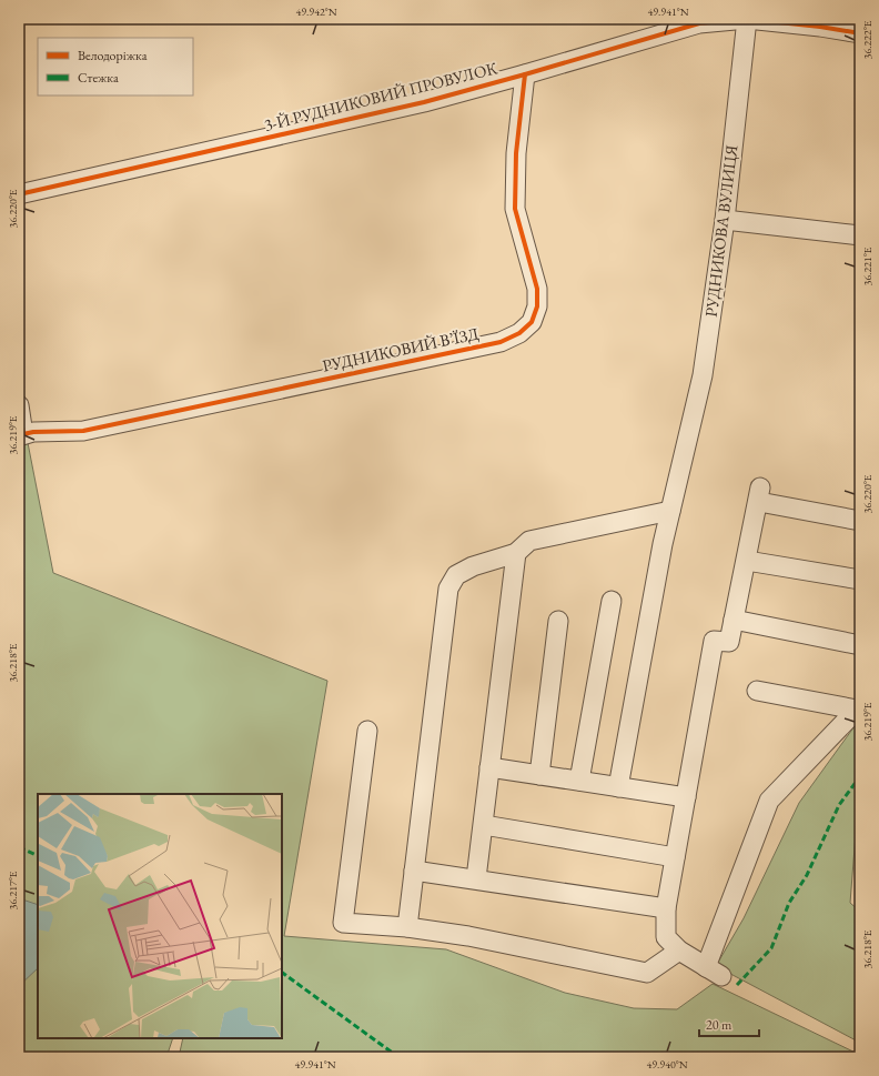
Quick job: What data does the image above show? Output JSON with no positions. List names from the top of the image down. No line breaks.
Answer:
{"streets":{"street":["3-Й РУДНИКОВИЙ ПРОВУЛОК","РУДНИКОВА ВУЛИЦЯ","РУДНИКОВИЙ В’ЇЗД"]},"crossings":[["3-Й РУДНИКОВИЙ ПРОВУЛОК","РУДНИКОВА ВУЛИЦЯ"],["3-Й РУДНИКОВИЙ ПРОВУЛОК","РУДНИКОВИЙ В’ЇЗД"]],"legend":["Велодоріжка","Стежка"],"scale_bar":"20 m","coordinates":["49.942°N","49.941°N","36.222°E","36.220°E","36.221°E","36.219°E","36.218°E","36.217°E","49.940°N"]}
